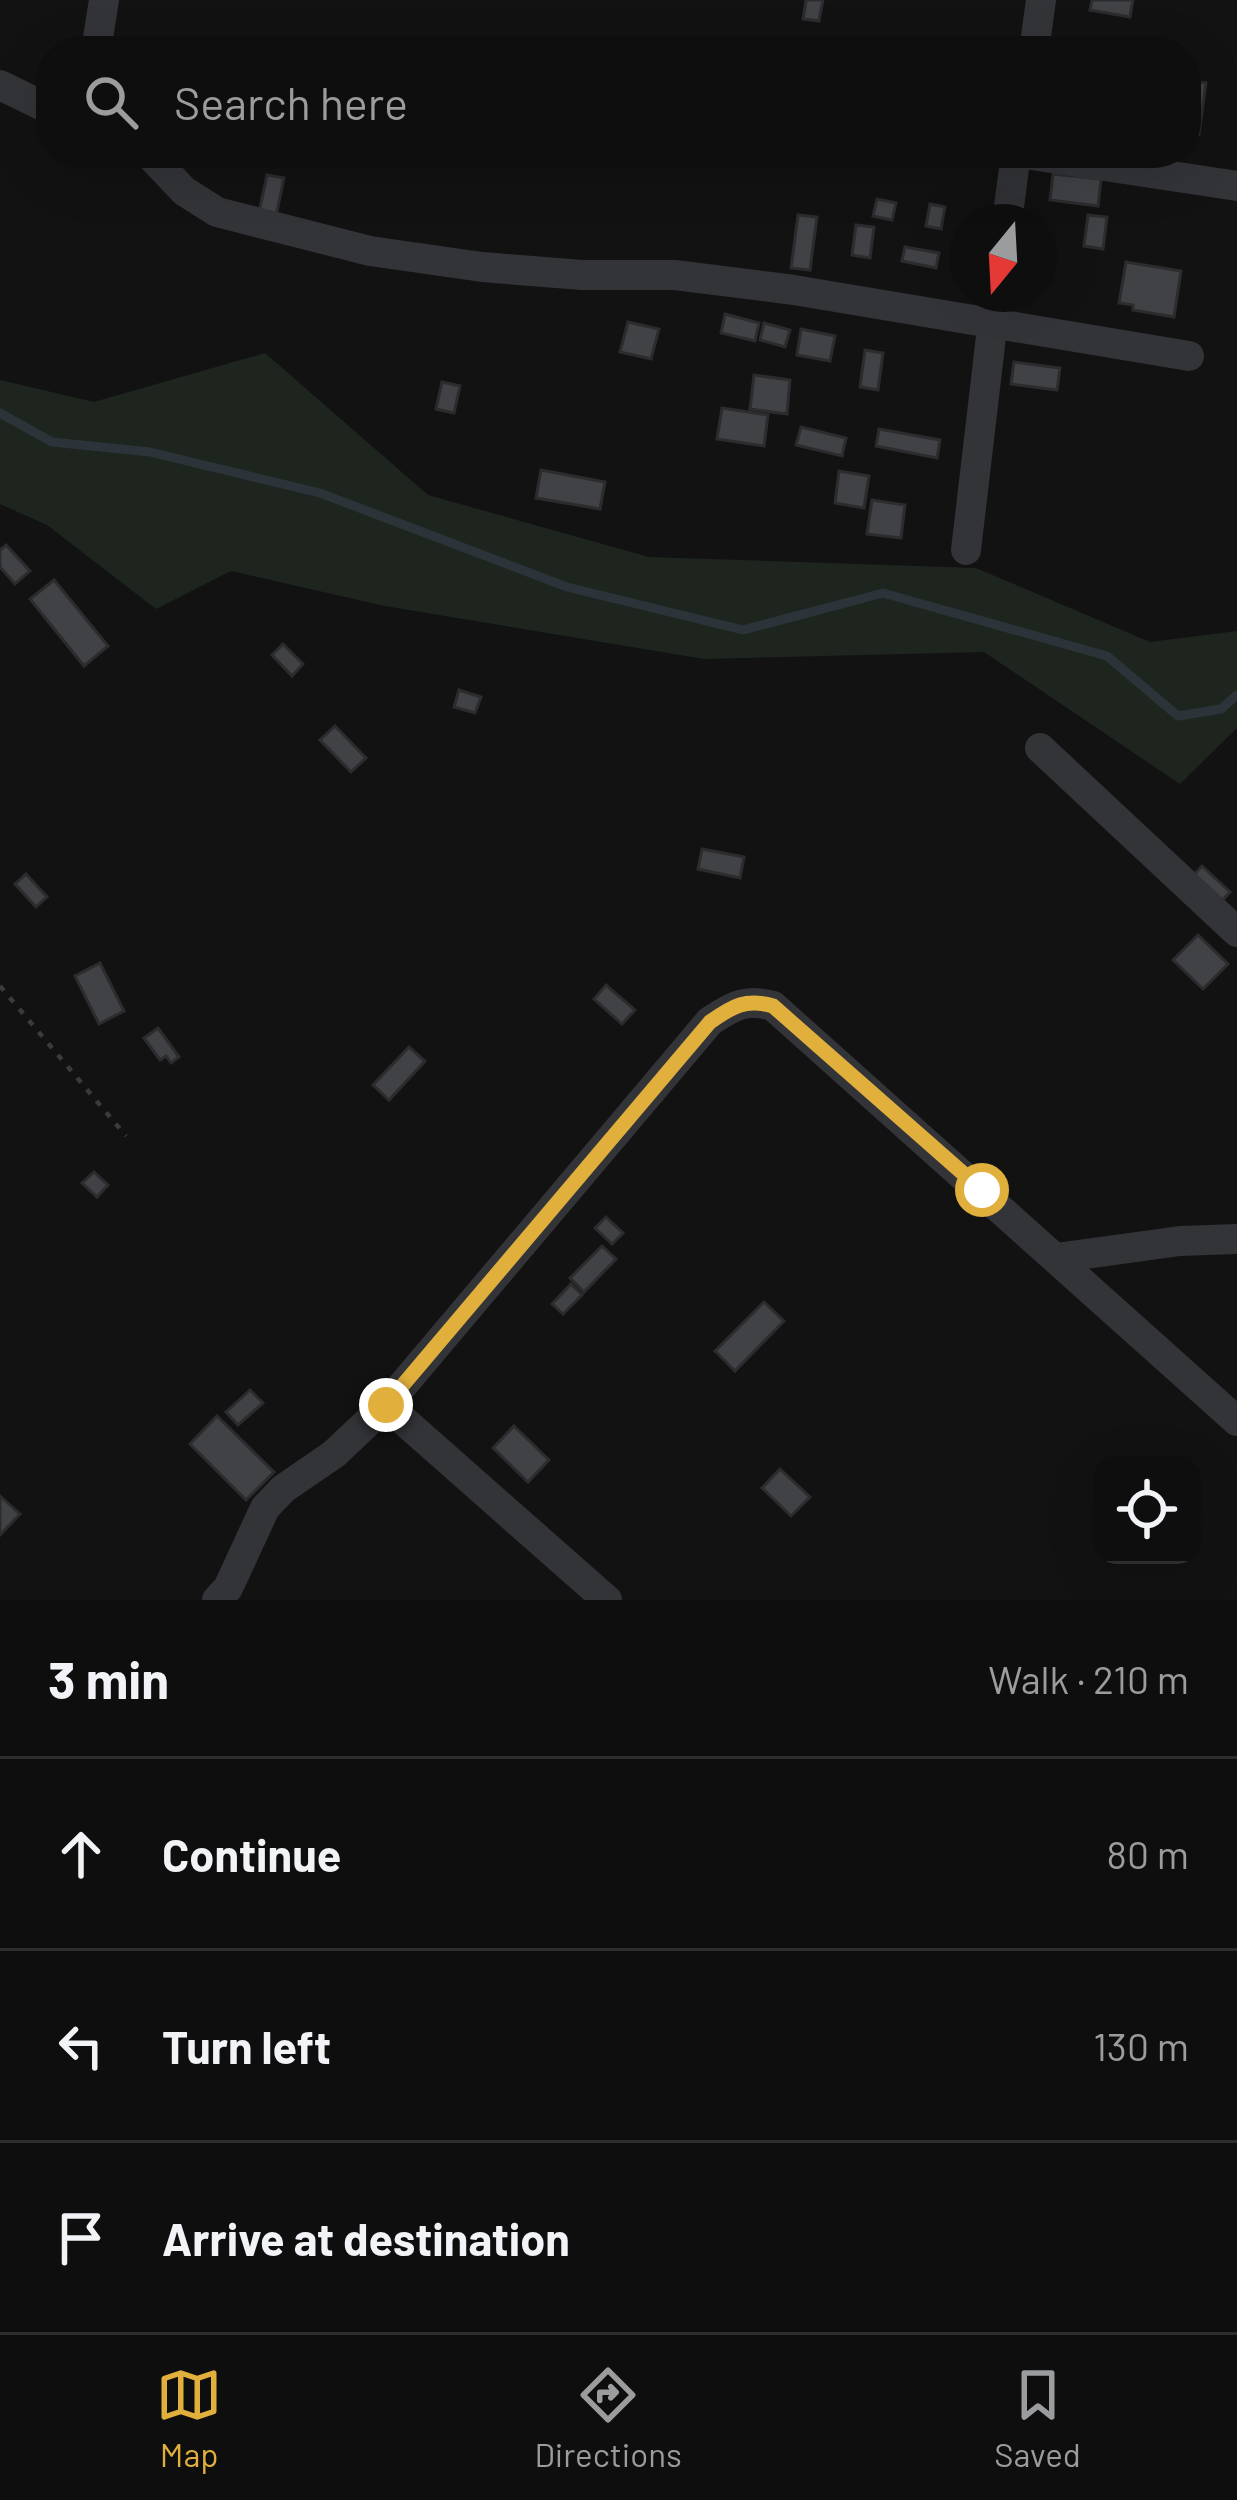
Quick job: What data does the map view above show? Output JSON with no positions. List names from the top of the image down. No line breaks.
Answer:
{"north":"bottom","page":{"search":"Search here","heading":["3 min","Walk · 210 m"],"list":[["Continue","80 m"],["Turn left","130 m"],"Arrive at destination"],"nav":["Map","Directions","Saved"]}}
